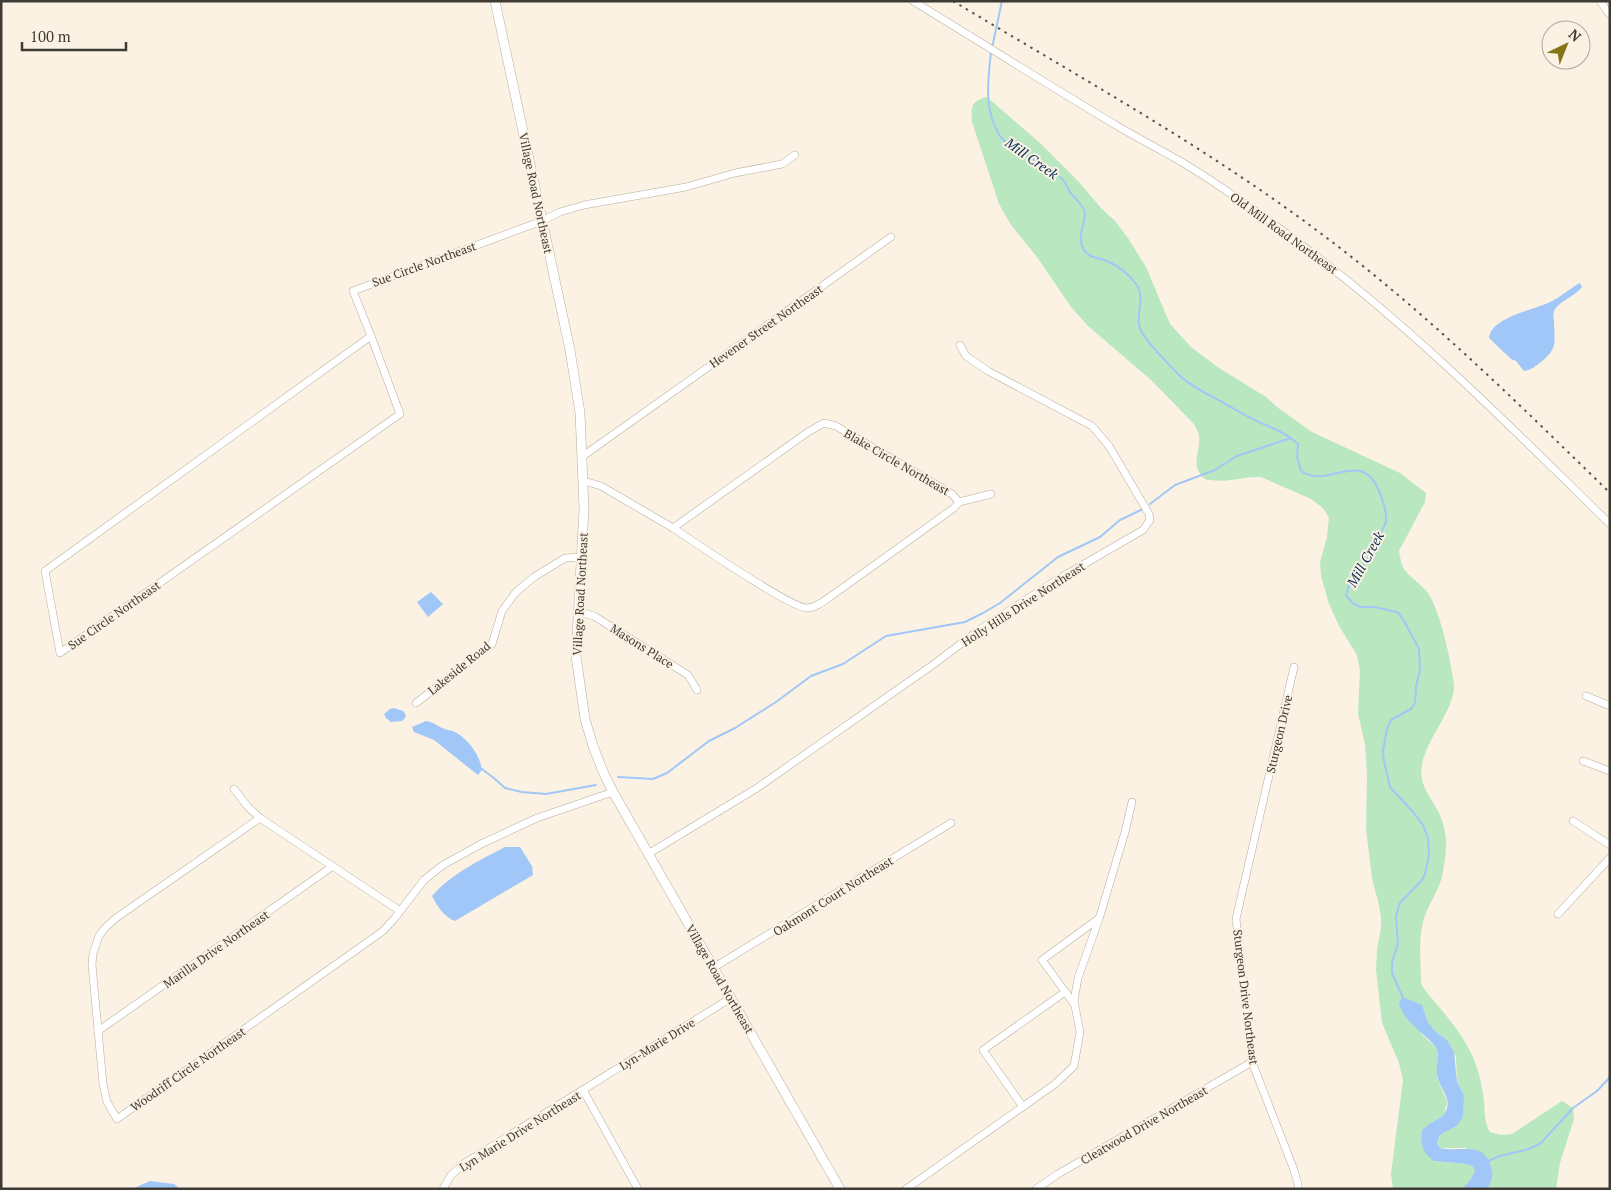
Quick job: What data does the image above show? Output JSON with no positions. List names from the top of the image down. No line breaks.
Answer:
{"streets":{"main road":["Village Road Northeast"],"street":["Old Mill Road Northeast","Sue Circle Northeast","Hevener Street Northeast","Blake Circle Northeast","Holly Hills Drive Northeast","Masons Place","Lakeside Road","Sturgeon Drive","Oakmont Court Northeast","Marilla Drive Northeast","Sturgeon Drive Northeast","Lyn-Marie Drive","Woodriff Circle Northeast","Cleatwood Drive Northeast","Lyn Marie Drive Northeast"]},"crossings":[["Village Road Northeast","Sue Circle Northeast"],["Village Road Northeast","Hevener Street Northeast"],["Village Road Northeast","Blake Circle Northeast"],["Village Road Northeast","Holly Hills Drive Northeast"],["Village Road Northeast","Masons Place"],["Village Road Northeast","Lakeside Road"],["Village Road Northeast","Oakmont Court Northeast"],["Village Road Northeast","Lyn-Marie Drive"],["Village Road Northeast","Woodriff Circle Northeast"],["Sturgeon Drive","Sturgeon Drive Northeast"],["Marilla Drive Northeast","Woodriff Circle Northeast"],["Sturgeon Drive Northeast","Cleatwood Drive Northeast"],["Lyn-Marie Drive","Lyn Marie Drive Northeast"]],"water":["Mill Creek"],"scale_bar":"100 m","north":"top right"}
